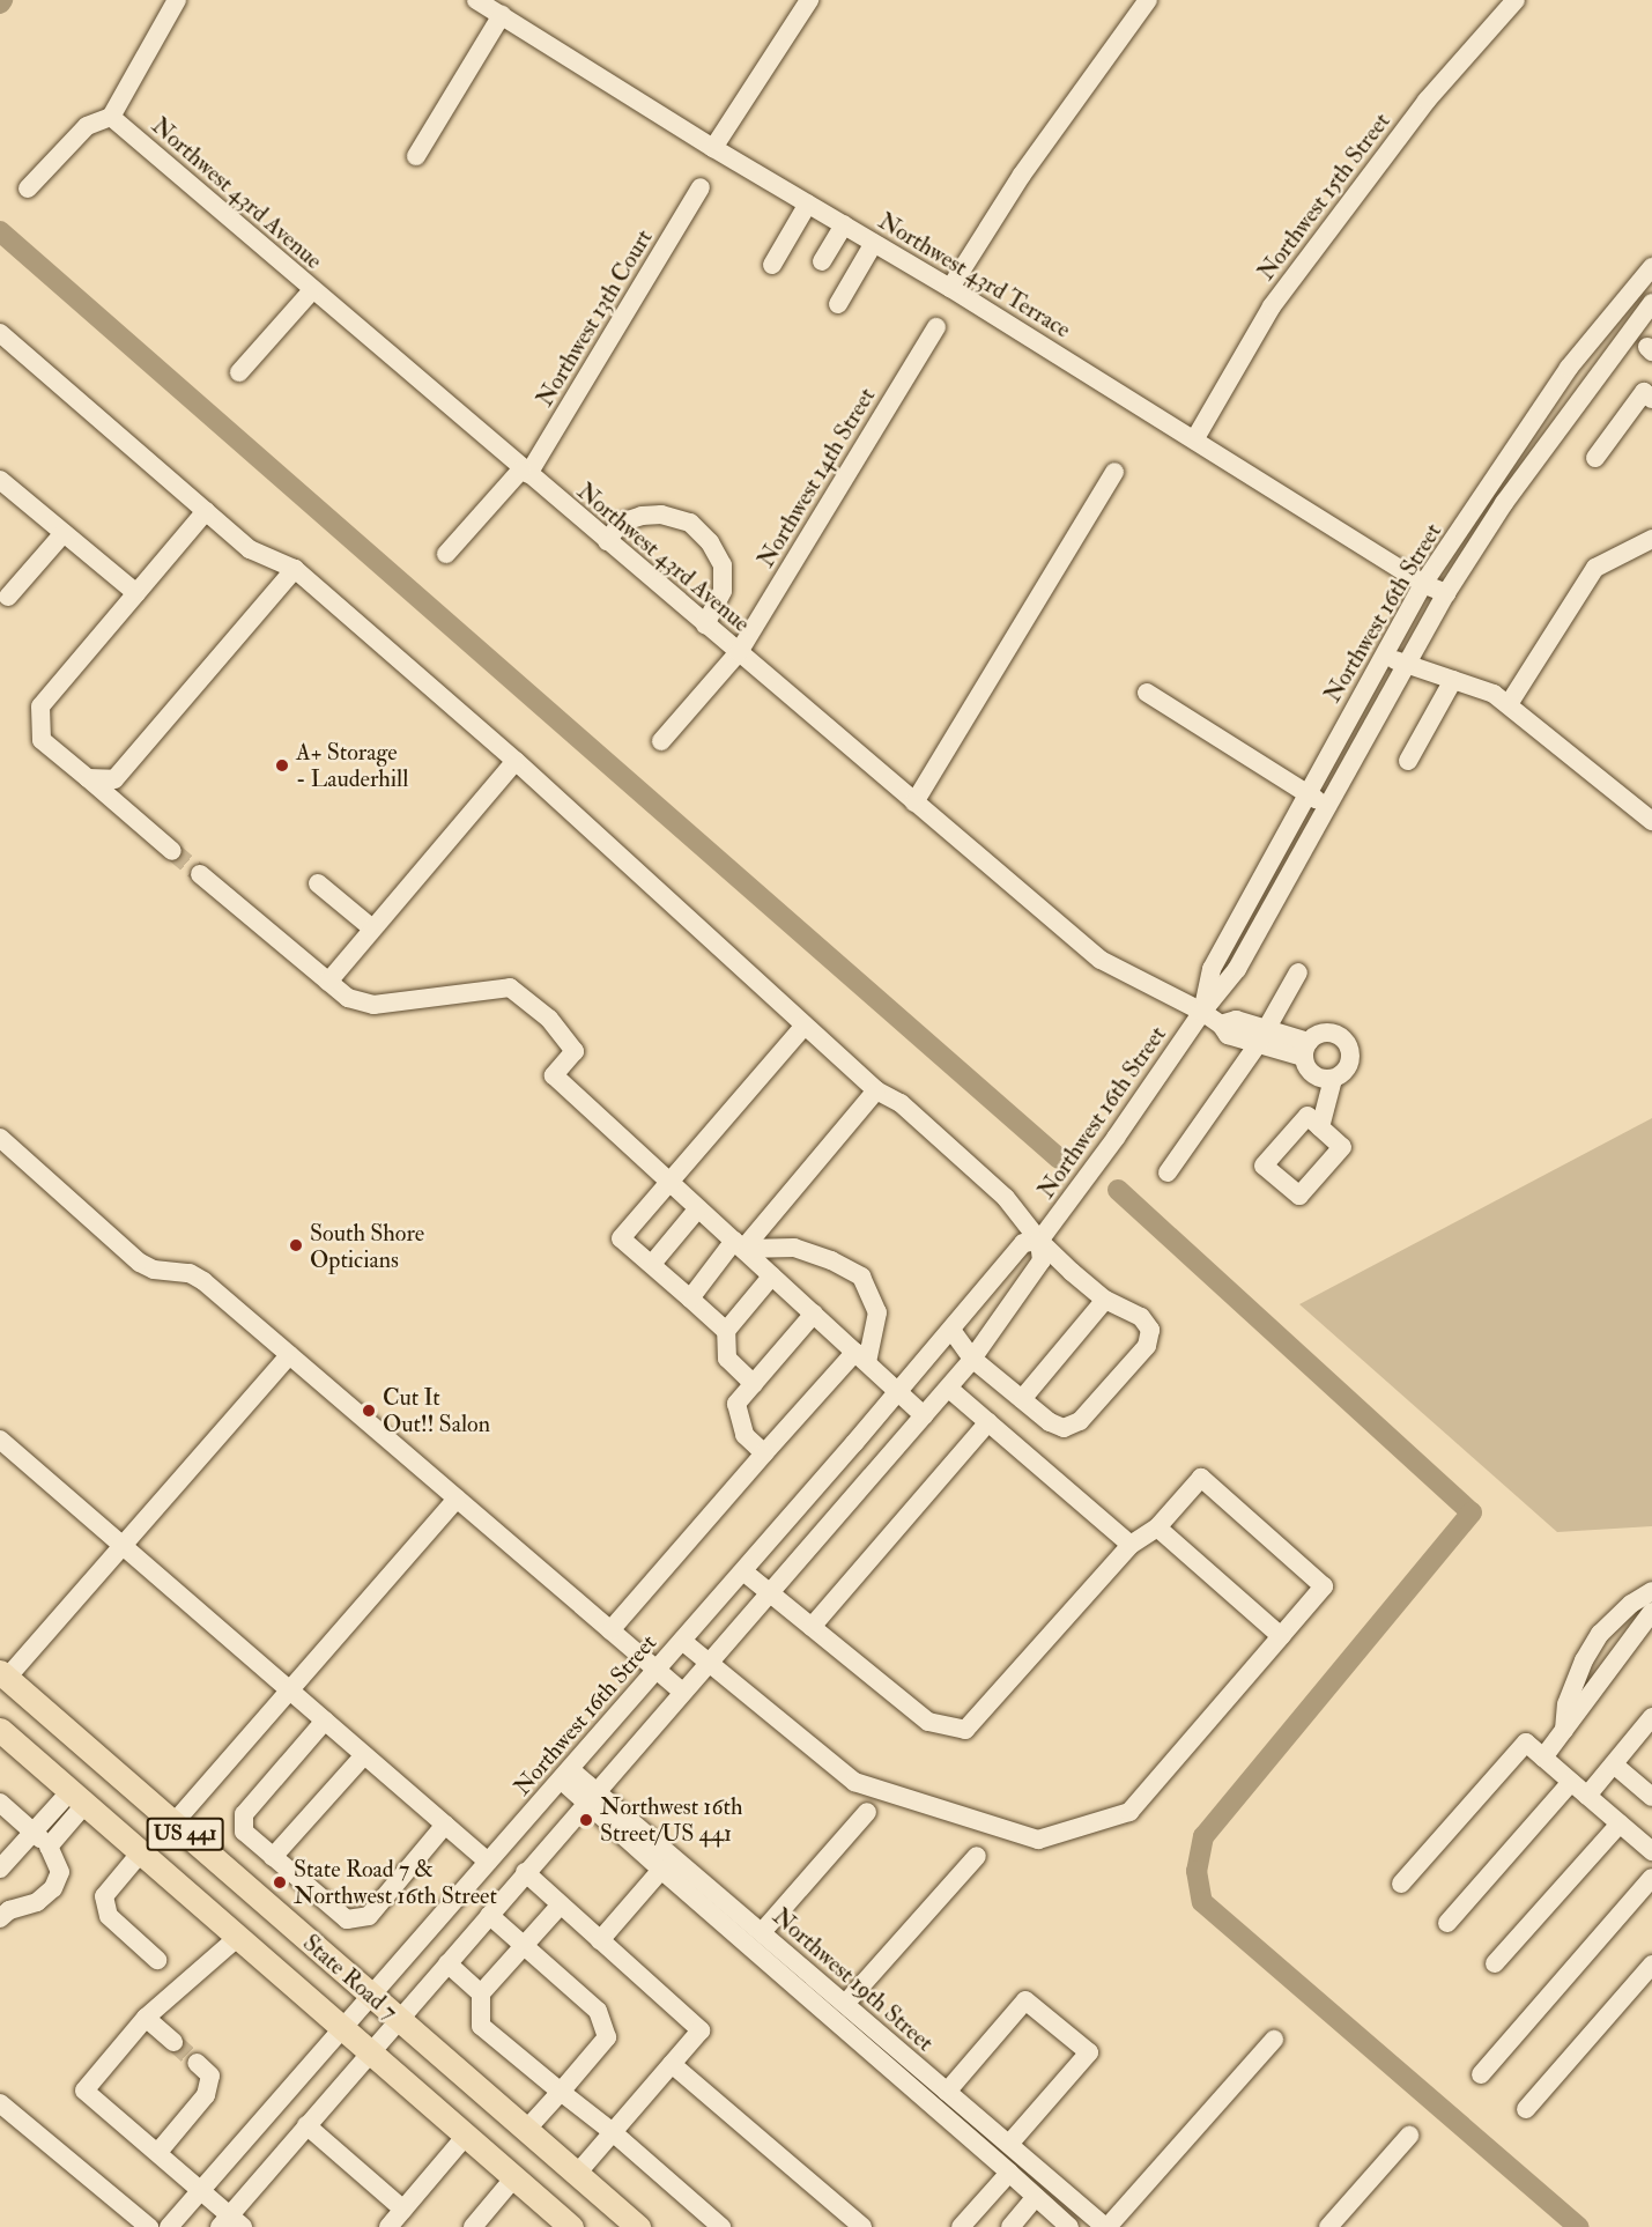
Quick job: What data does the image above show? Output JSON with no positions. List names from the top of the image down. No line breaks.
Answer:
{"streets":{"main road":["US 441","State Road 7"],"street":["Northwest 43rd Avenue","Northwest 15th Street","Northwest 43rd Terrace","Northwest 13th Court","Northwest 14th Street","Northwest 16th Street","Northwest 19th Street"]},"crossings":[["Northwest 43rd Avenue","Northwest 13th Court"],["Northwest 43rd Avenue","Northwest 14th Street"],["Northwest 43rd Avenue","Northwest 16th Street"],["Northwest 15th Street","Northwest 43rd Terrace"],["Northwest 43rd Terrace","Northwest 16th Street"],["Northwest 16th Street","State Road 7"],["Northwest 16th Street","Northwest 19th Street"]],"places":["A+ Storage - Lauderhill","South Shore Opticians","Cut It Out!! Salon","Northwest 16th Street/US 441","State Road 7 & Northwest 16th Street"]}
